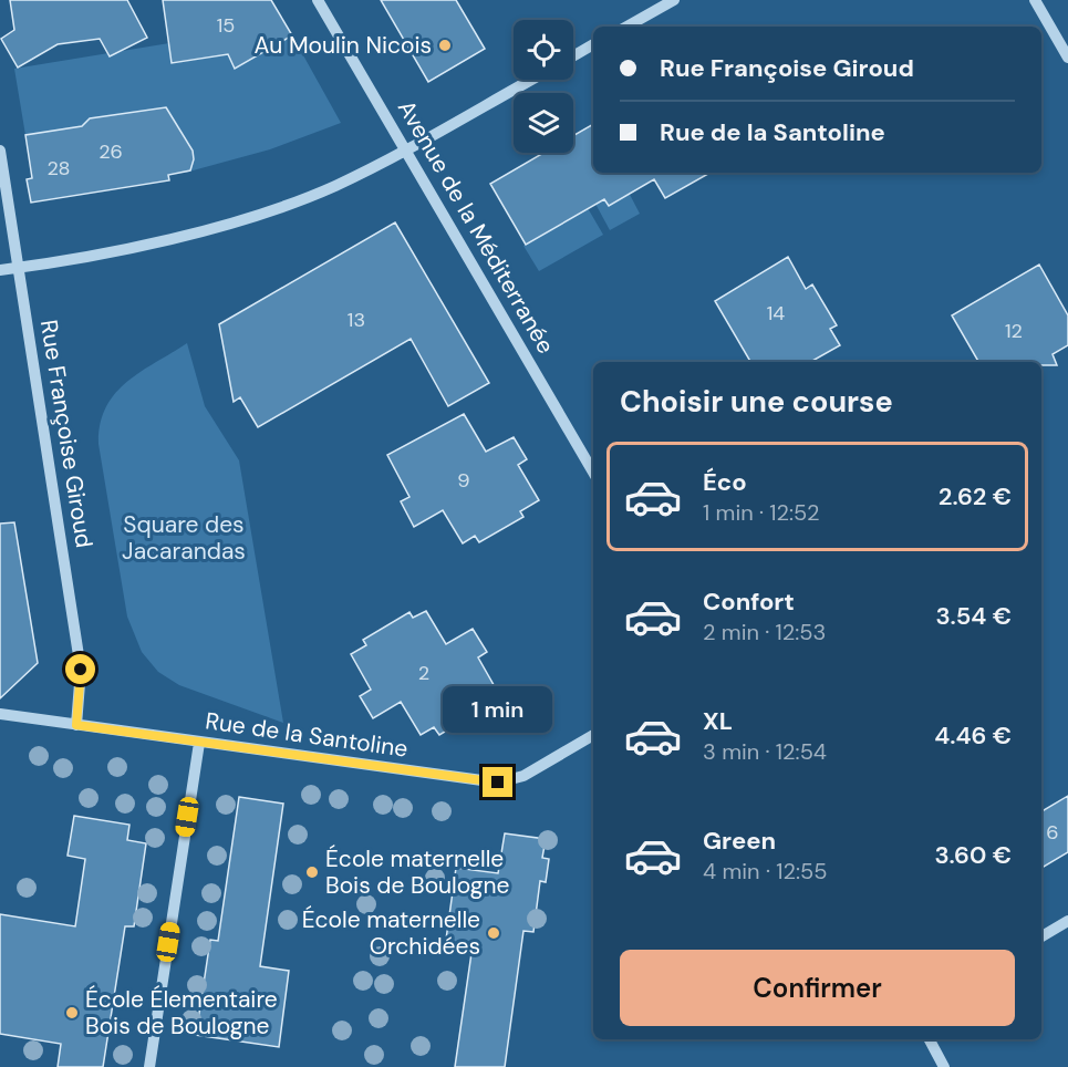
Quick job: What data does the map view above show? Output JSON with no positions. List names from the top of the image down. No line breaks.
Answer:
{"streets":{"street":["Avenue de la Méditerranée","Rue Françoise Giroud","Rue de la Santoline"]},"crossings":[["Rue Françoise Giroud","Rue de la Santoline"]],"parks":["Square des Jacarandas"],"places":["Au Moulin Nicois","École maternelle Bois de Boulogne","École maternelle Orchidées","École Élementaire Bois de Boulogne"],"house_numbers":["15","26","28","14","13","12","9","2","6"],"page":{"banner":["Rue Françoise Giroud","Rue de la Santoline"],"heading":"Choisir une course","list":[{"name":"Éco","note":"1 min · 12:52","value":"2.62 €"},{"name":"Confort","note":"2 min · 12:53","value":"3.54 €"},{"name":"XL","note":"3 min · 12:54","value":"4.46 €"},{"name":"Green","note":"4 min · 12:55","value":"3.60 €"}],"bubble":"1 min","buttons":"Confirmer"}}
